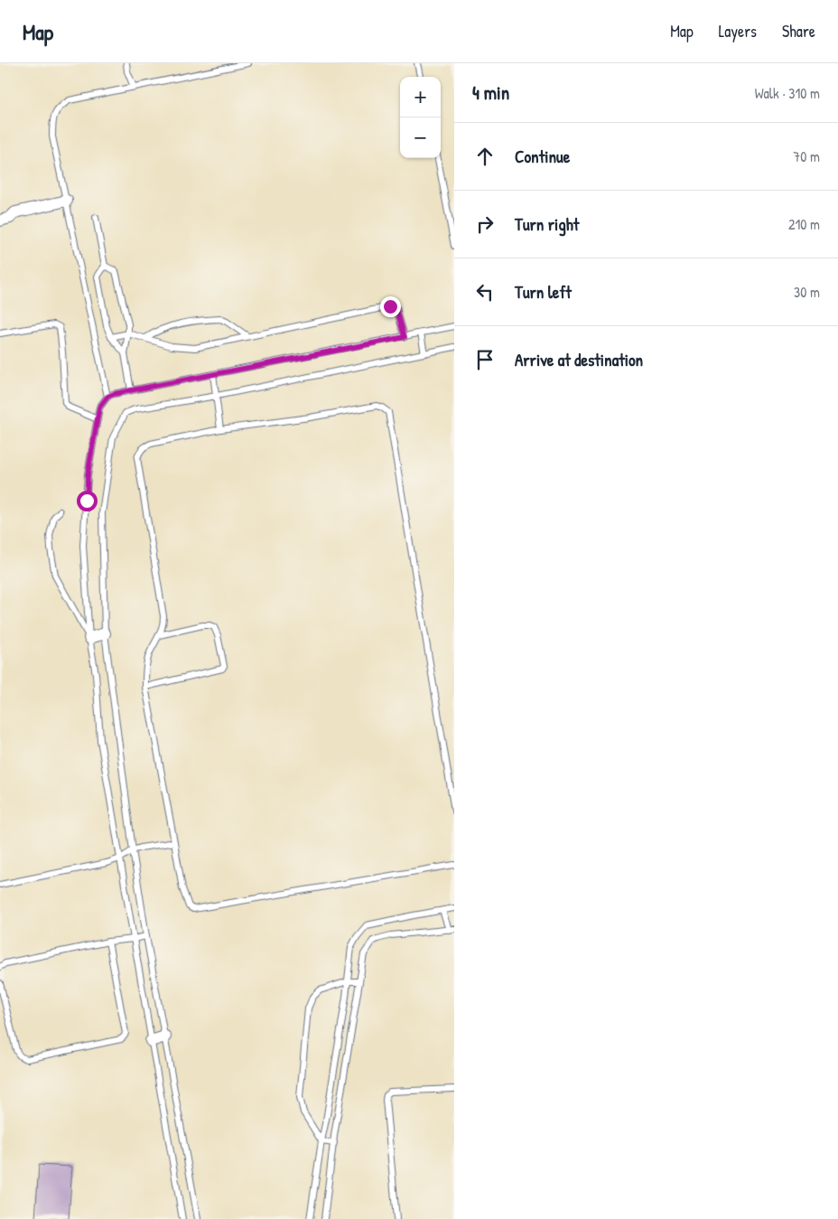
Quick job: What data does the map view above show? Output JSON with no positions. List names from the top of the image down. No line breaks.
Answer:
{"page":{"header":"Map","nav":["Map","Layers","Share"],"heading":["4 min","Walk · 310 m"],"map_buttons":["+","−"],"list":[["Continue","70 m"],["Turn right","210 m"],["Turn left","30 m"],"Arrive at destination"]}}
